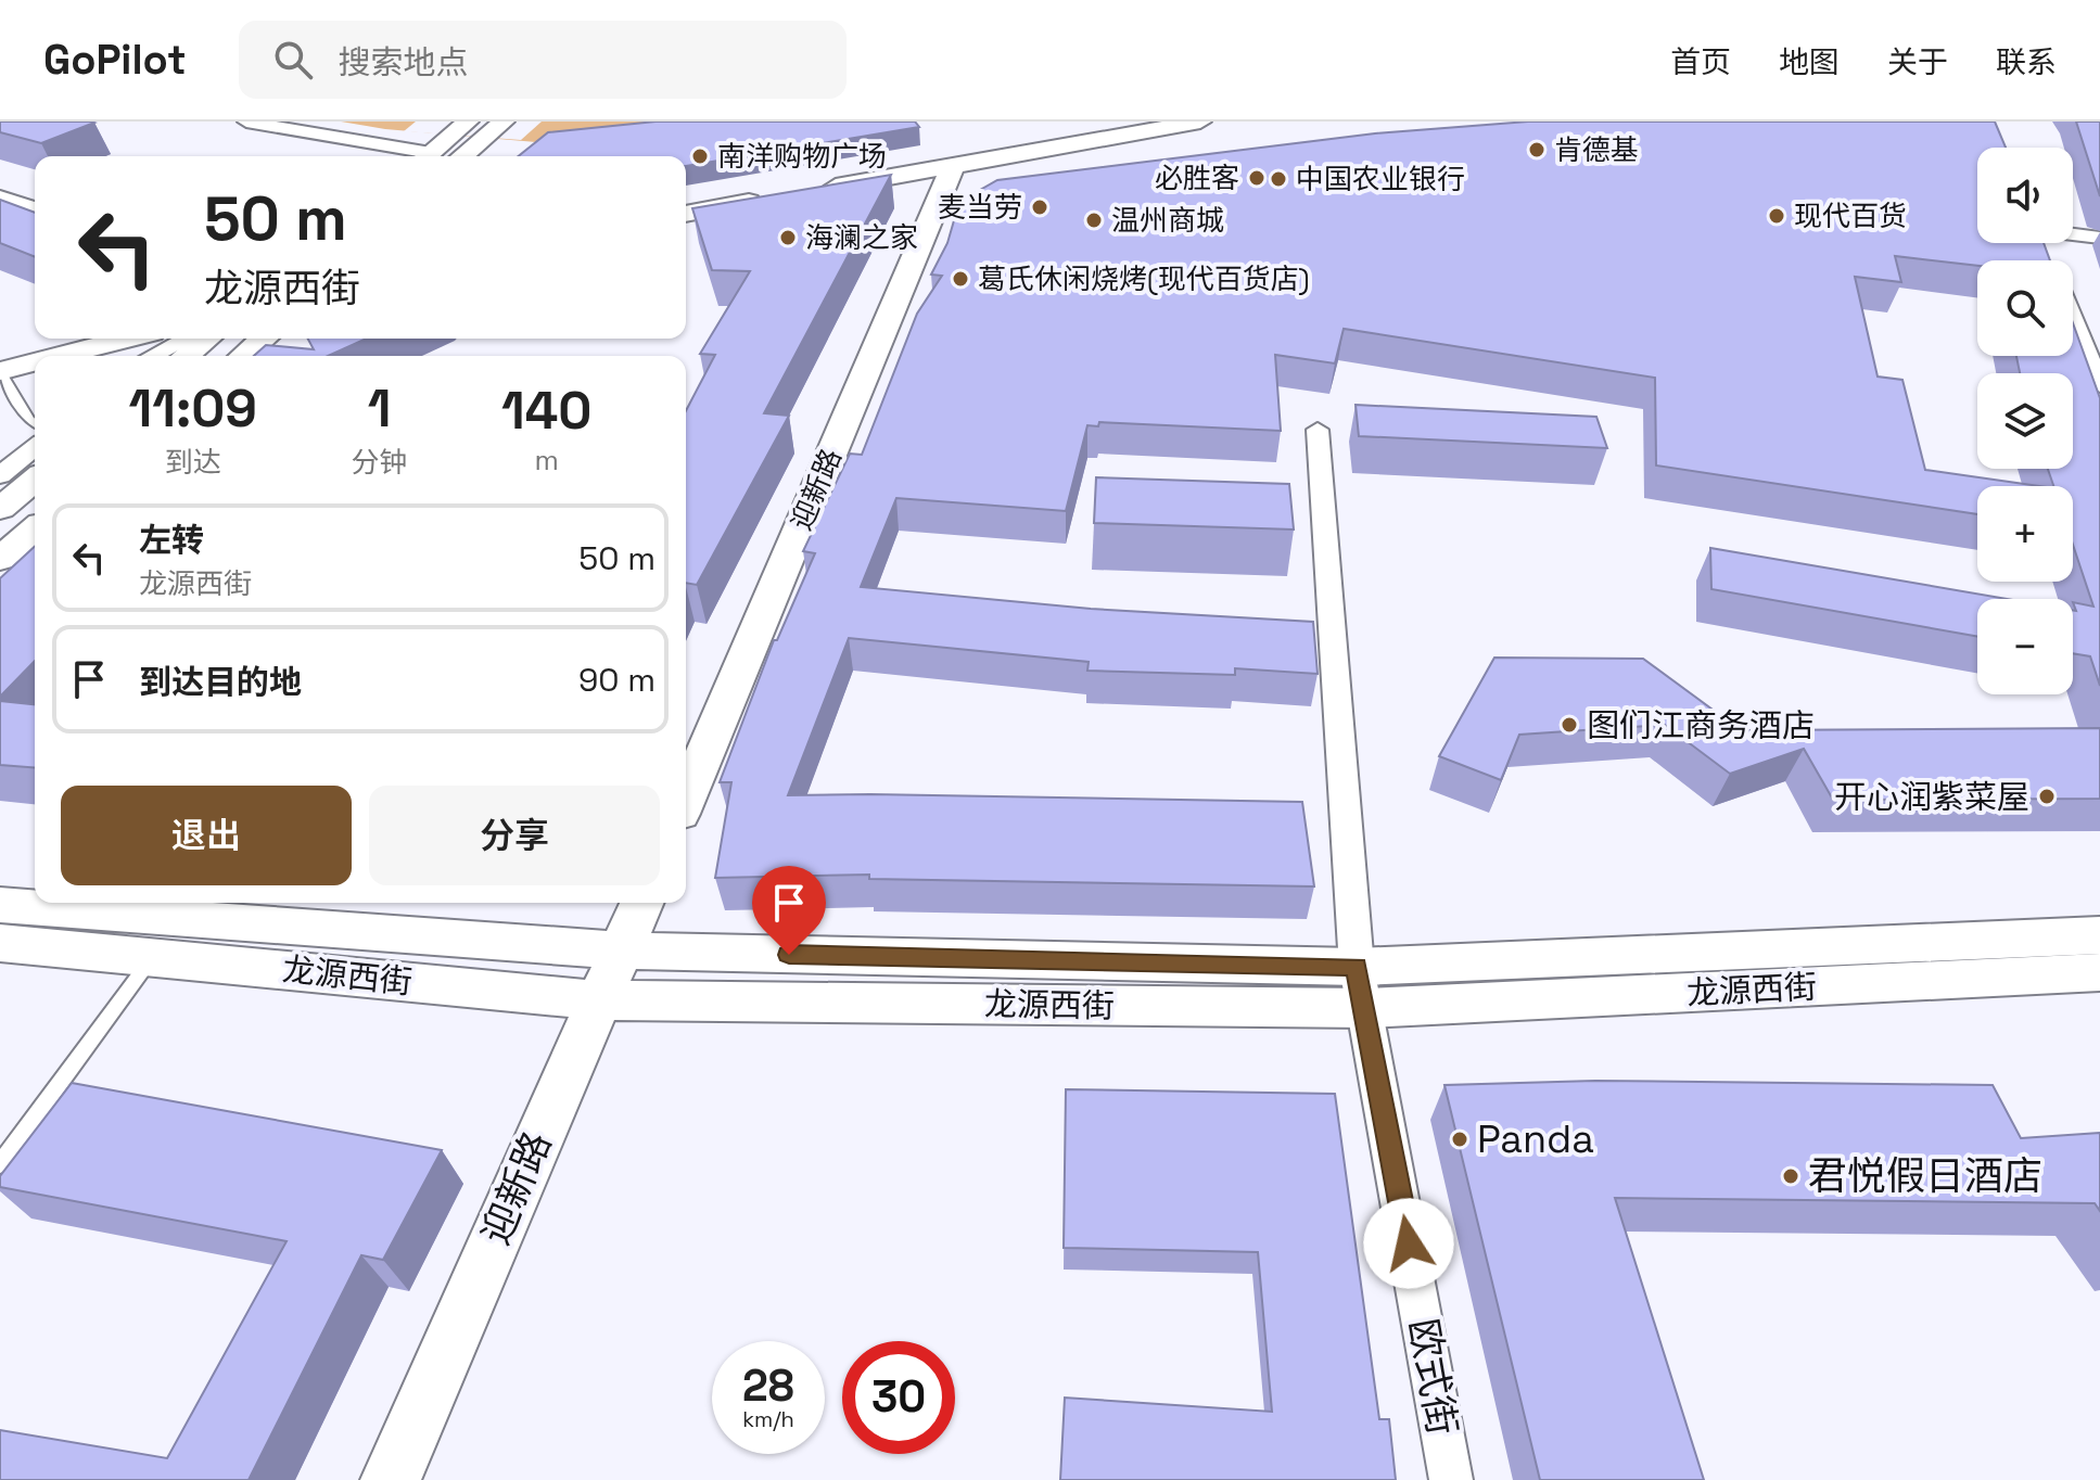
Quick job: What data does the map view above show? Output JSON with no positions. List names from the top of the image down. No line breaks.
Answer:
{"streets":{"main road":["迎新路","龙源西街"],"street":["欧式街"]},"crossings":[["迎新路","龙源西街"],["龙源西街","欧式街"]],"places":["肯德基","南洋购物广场","必胜客","中国农业银行","麦当劳","现代百货","温州商城","海澜之家","葛氏休闲烧烤(现代百货店)","图们江商务酒店","开心润紫菜屋","Panda","君悦假日酒店"],"page":{"header":"GoPilot","search":"搜索地点","nav":["首页","地图","关于","联系"],"map_buttons":["+","−"],"turn":["50 m","龙源西街"],"eta":["11:09","到达","1","分钟","140","m"],"list":[{"name":"左转","note":"龙源西街","value":"50 m"},{"name":"到达目的地","value":"90 m"}],"buttons":["退出","分享"],"speed":"28 km/h","limit":"30"}}
